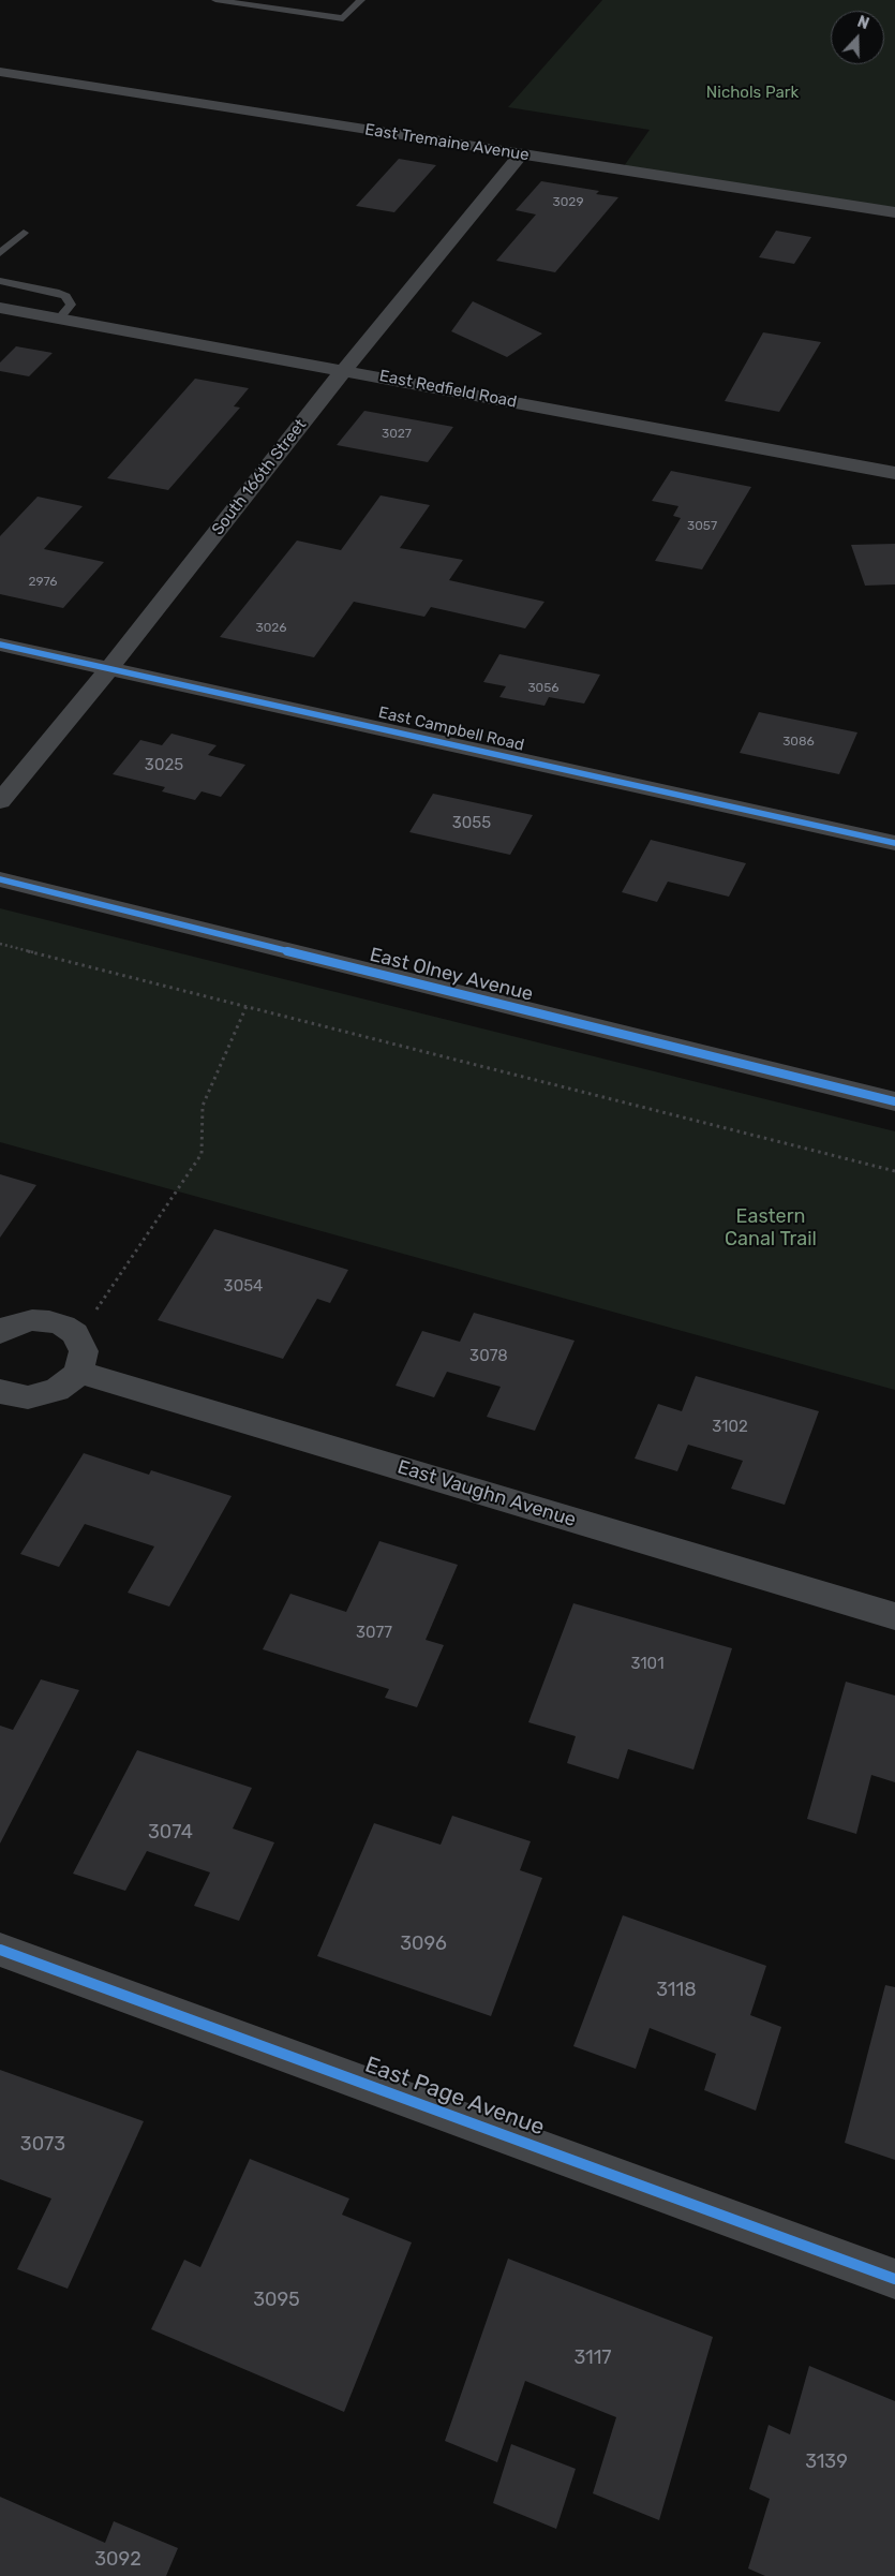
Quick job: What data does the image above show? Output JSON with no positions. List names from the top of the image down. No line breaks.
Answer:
{"streets":{"street":["East Tremaine Avenue","East Redfield Road","South 166th Street","East Campbell Road","East Olney Avenue","East Vaughn Avenue","East Page Avenue"]},"crossings":[["East Tremaine Avenue","South 166th Street"],["East Redfield Road","South 166th Street"],["South 166th Street","East Campbell Road"]],"parks":["Nichols Park","Eastern Canal Trail"],"house_numbers":["3029","3027","3057","2976","3026","3056","3086","3025","3055","3054","3078","3102","3077","3101","3074","3096","3118","3073","3095","3117","3139","3092"],"north":"top"}
